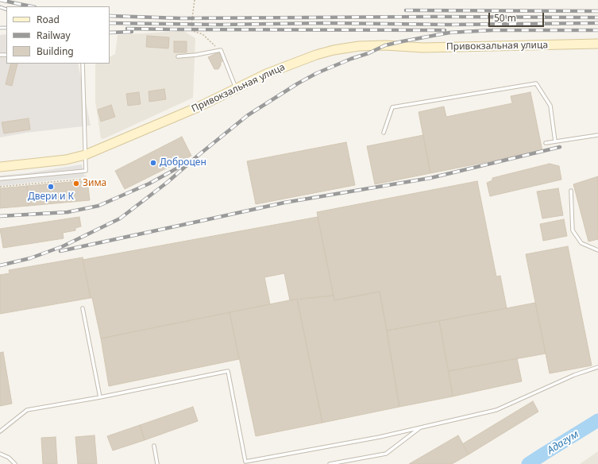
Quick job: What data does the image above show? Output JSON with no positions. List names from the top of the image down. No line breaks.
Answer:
{"streets":{"main road":["Привокзальная улица"]},"water":["Адагум"],"places":["Доброцен","Зима","Двери и К"],"legend":["Road","Railway","Building"],"scale_bar":"50 m"}
